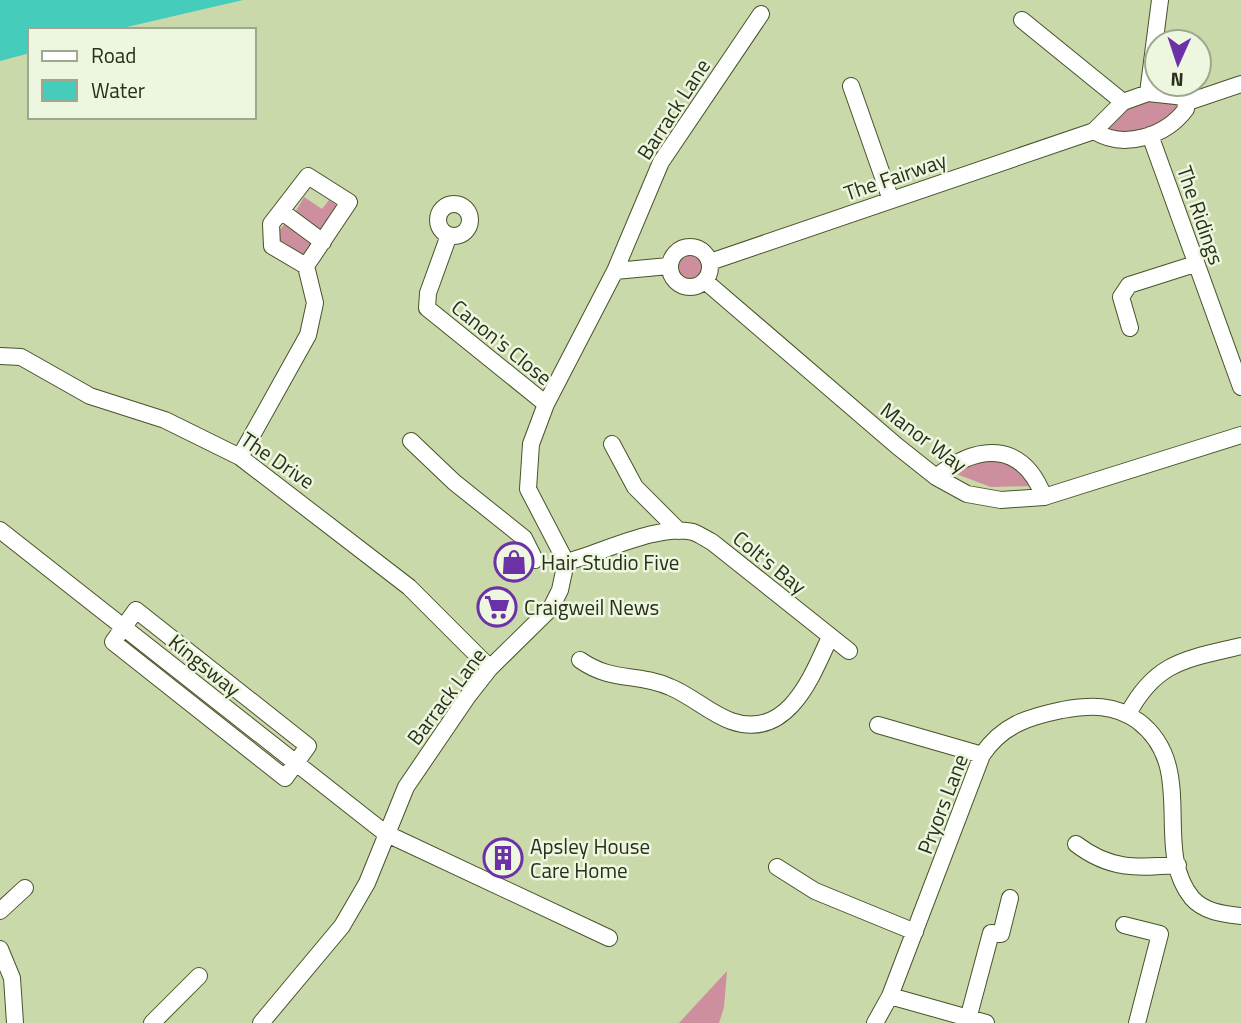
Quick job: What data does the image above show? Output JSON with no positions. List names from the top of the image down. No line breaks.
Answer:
{"streets":{"street":["Barrack Lane","The Fairway","The Ridings","Canon's Close","Manor Way","The Drive","Colt's Bay","Pryors Lane"]},"crossings":[["Barrack Lane","Canon's Close"],["Barrack Lane","The Drive"],["The Fairway","Manor Way"]],"places":{"shop":["Hair Studio Five"],"supermarket":["Craigweil News"],"building":["Apsley House Care Home"]},"legend":["Road","Water"],"north":"bottom"}
